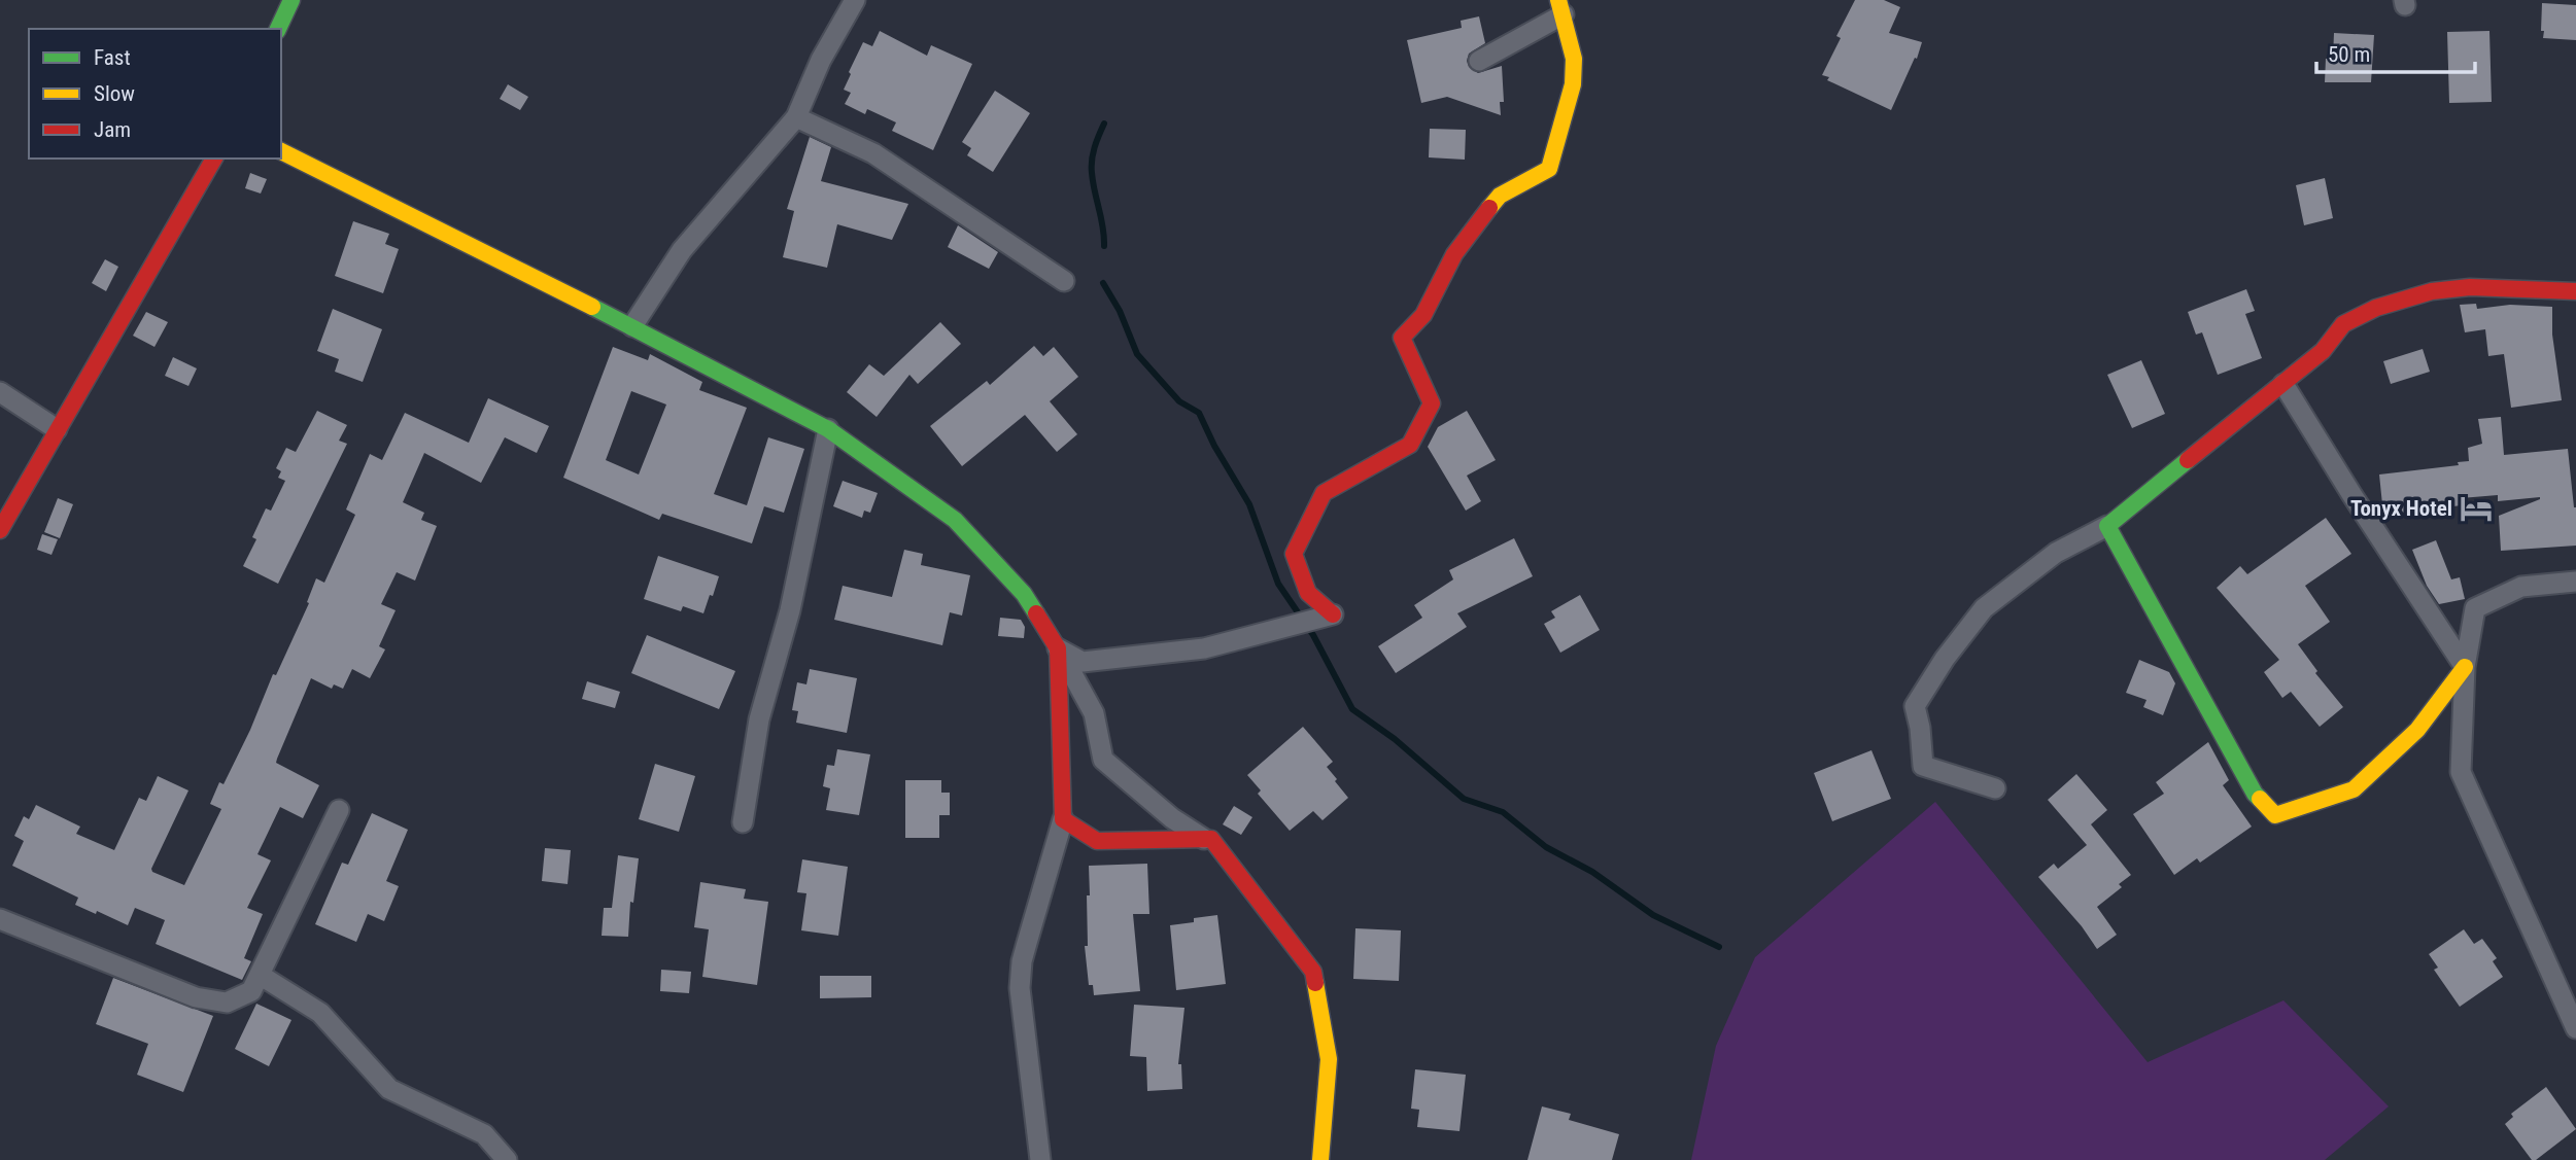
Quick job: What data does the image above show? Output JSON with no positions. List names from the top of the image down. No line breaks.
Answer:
{"places":{"hotel":["Tonyx Hotel"]},"legend":["Fast","Slow","Jam"],"scale_bar":"50 m"}
